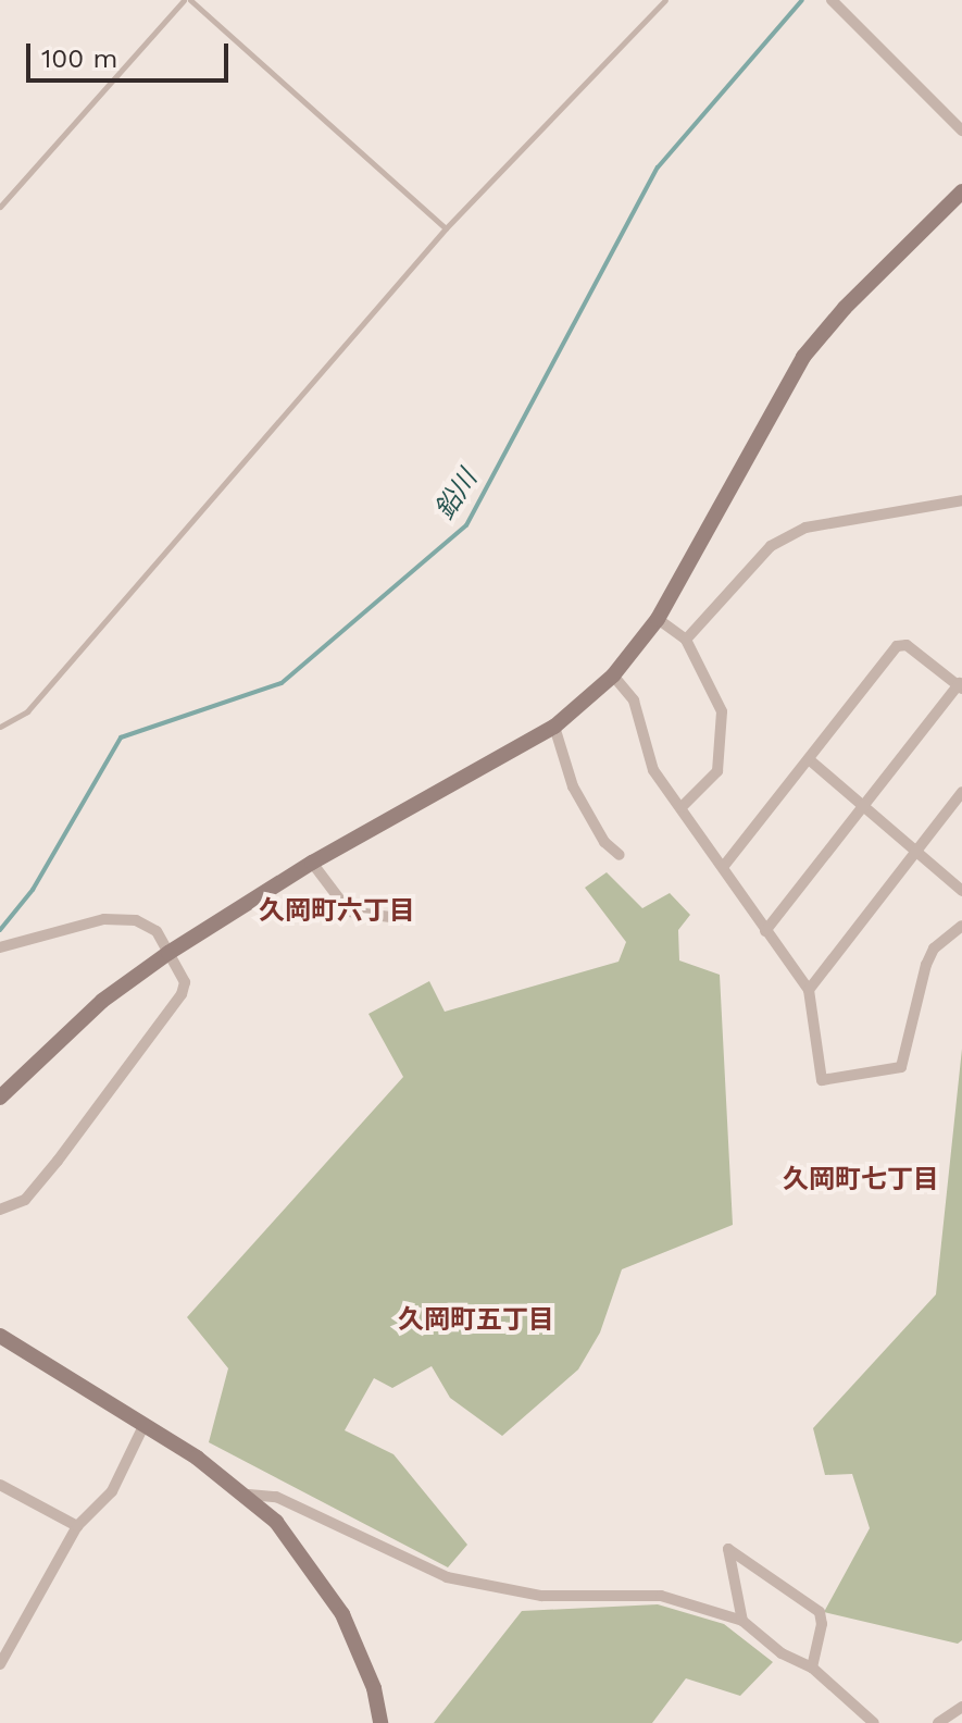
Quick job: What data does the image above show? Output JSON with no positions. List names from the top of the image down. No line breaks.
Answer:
{"districts":["久岡町六丁目","久岡町七丁目","久岡町五丁目"],"water":["鉛川"],"scale_bar":"100 m"}
